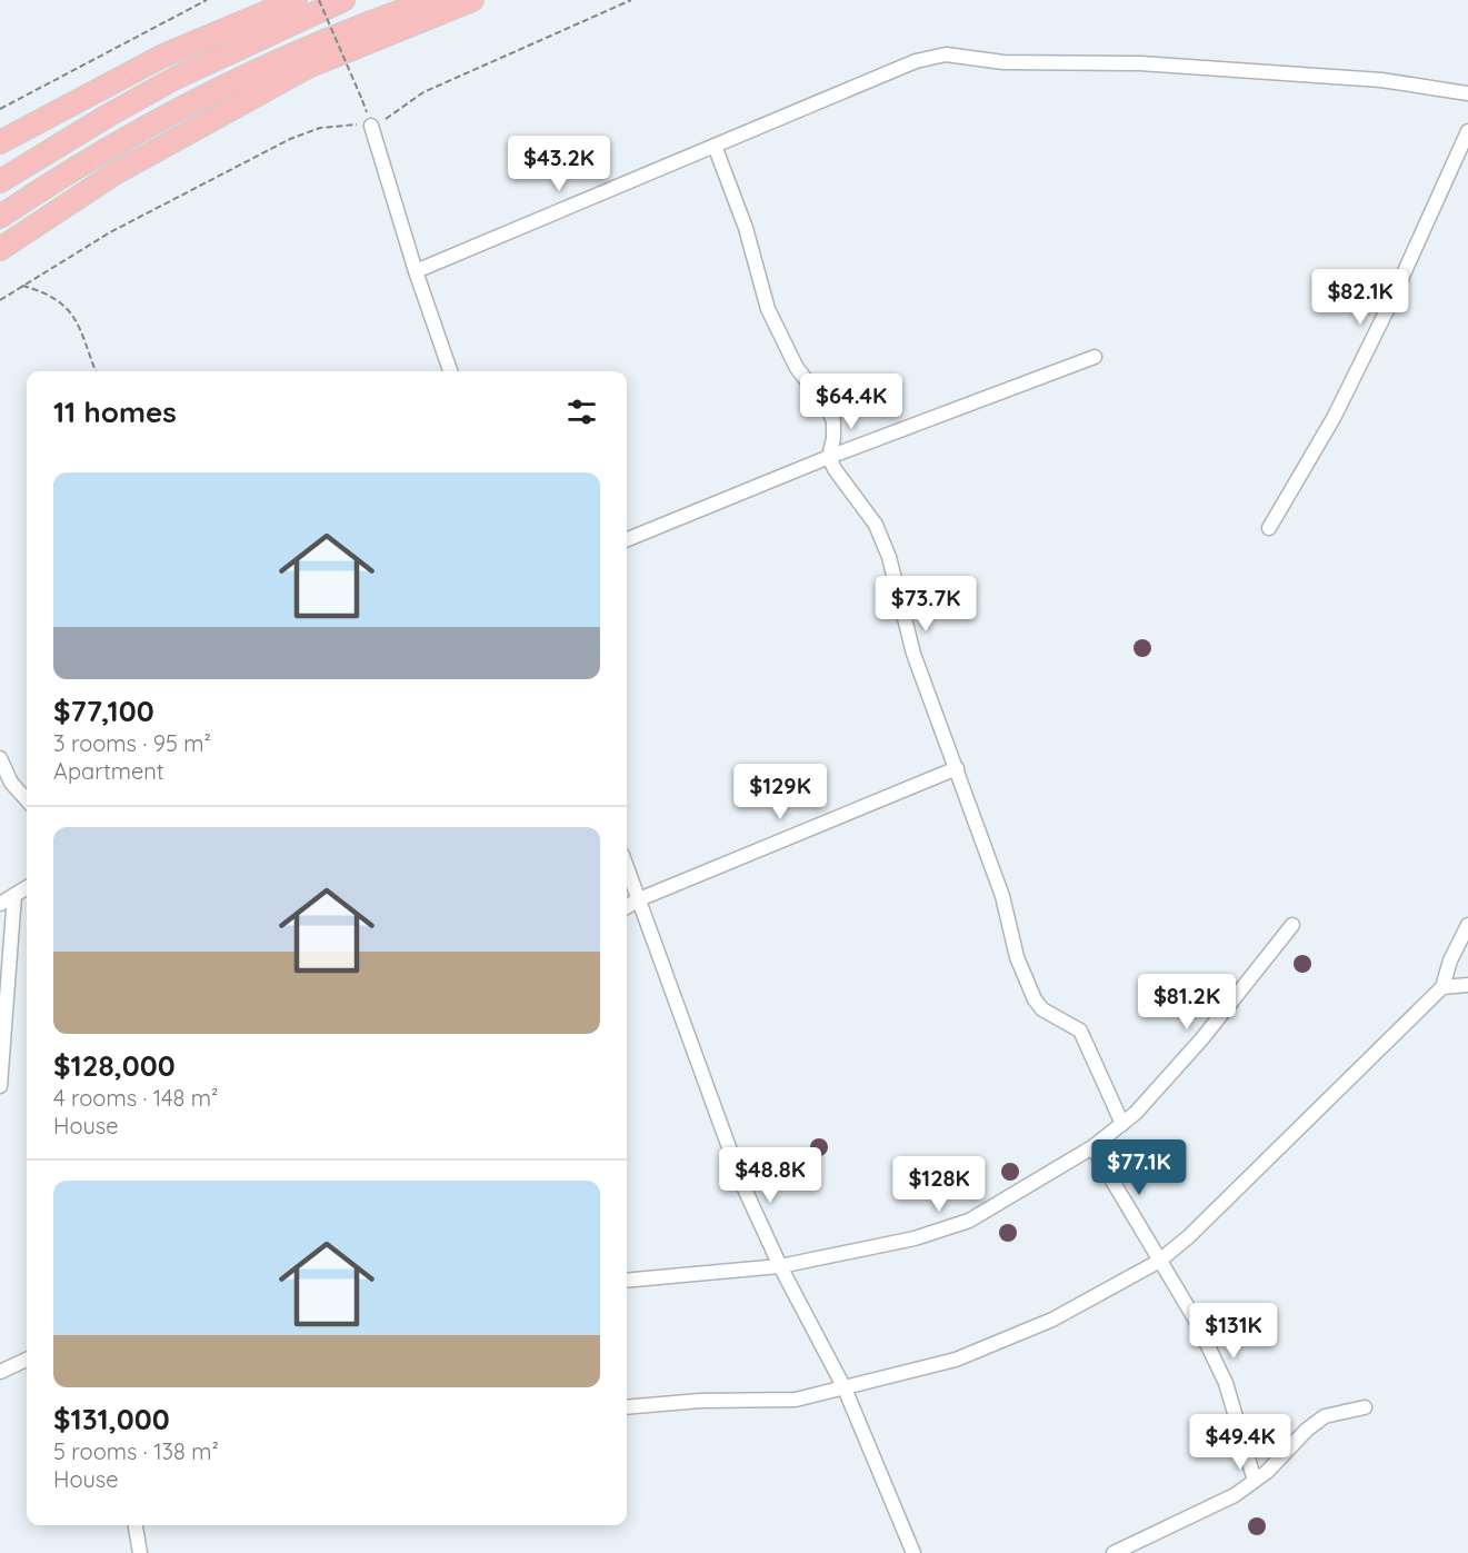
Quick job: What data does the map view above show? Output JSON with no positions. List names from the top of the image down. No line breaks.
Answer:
{"page":{"price":["$43.2K","$82.1K","$64.4K","$73.7K","$129K","$81.2K","$77.1K","$48.8K","$128K","$131K","$49.4K"],"heading":"11 homes","list":[{"name":"$77,100","note":"3 rooms · 95 m² · Apartment"},{"name":"$128,000","note":"4 rooms · 148 m² · House"},{"name":"$131,000","note":"5 rooms · 138 m² · House"}]}}
